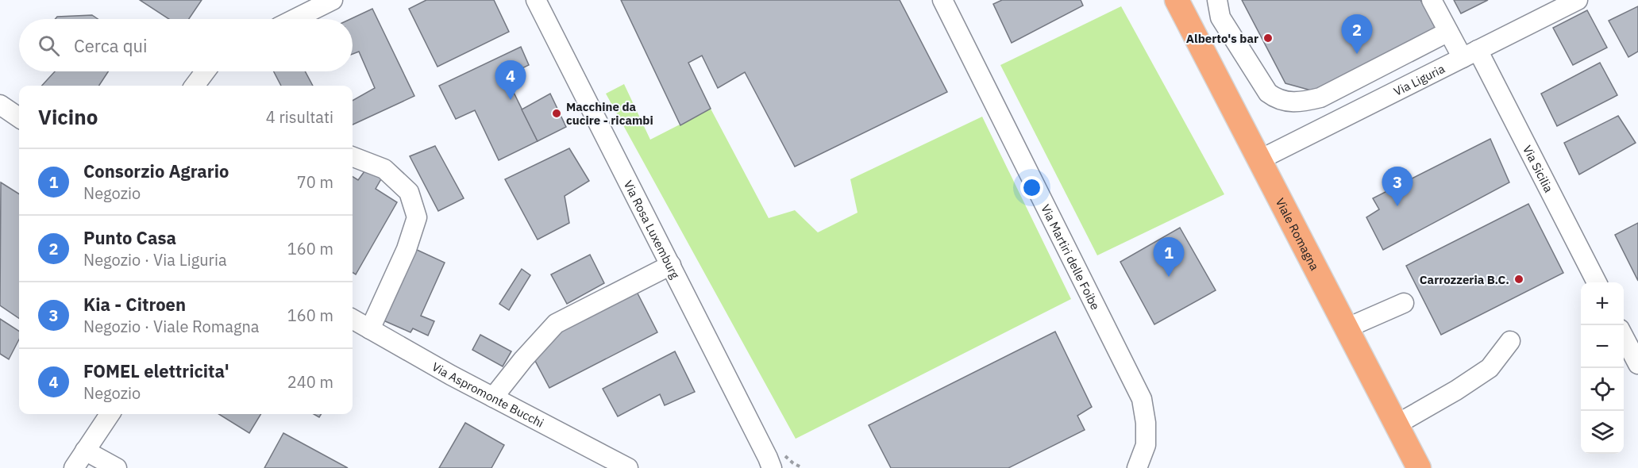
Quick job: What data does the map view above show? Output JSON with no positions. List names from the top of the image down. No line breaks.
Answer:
{"streets":{"main road":["Viale Romagna"],"street":["Via Liguria","Via Sicilia","Via Rosa Luxemburg","Via Martiri delle Foibe","Via Aspromonte Bucchi"]},"crossings":[["Via Liguria","Via Sicilia"],["Via Liguria","Viale Romagna"]],"places":["Alberto's bar","Macchine da cucire - ricambi","Carrozzeria B.C."],"page":{"pins":["2","4","3","1"],"search":"Cerca qui","heading":["Vicino","4 risultati"],"list":[{"mark":"1","name":"Consorzio Agrario","note":"Negozio","value":"70 m"},{"mark":"2","name":"Punto Casa","note":"Negozio · Via Liguria","value":"160 m"},{"mark":"3","name":"Kia - Citroen","note":"Negozio · Viale Romagna","value":"160 m"},{"mark":"4","name":"FOMEL elettricita'","note":"Negozio","value":"240 m"}],"map_buttons":["+","−"]}}
